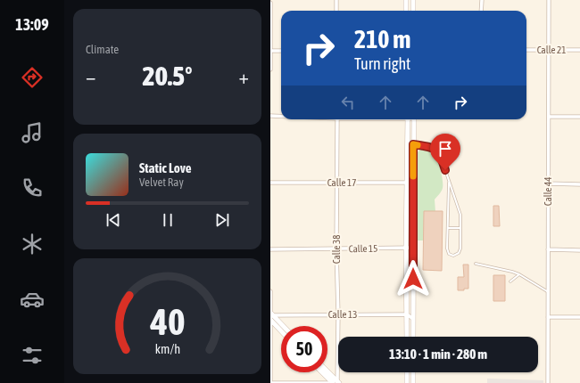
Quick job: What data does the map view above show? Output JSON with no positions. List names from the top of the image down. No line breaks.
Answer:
{"streets":{"street":["Calle 21","Calle 17","Calle 44","Calle 15","Calle 38","Calle 13"]},"crossings":[["Calle 21","Calle 44"],["Calle 17","Calle 38"],["Calle 15","Calle 38"],["Calle 38","Calle 13"]],"page":{"tabs":"13:09","tile":"Climate","turn":["210 m","Turn right"],"heat":["−","20.5°","+"],"song":["Static Love","Velvet Ray"],"limit":"50","trip":"13:10 · 1 min · 280 m","gauge":["40","km/h"]}}
